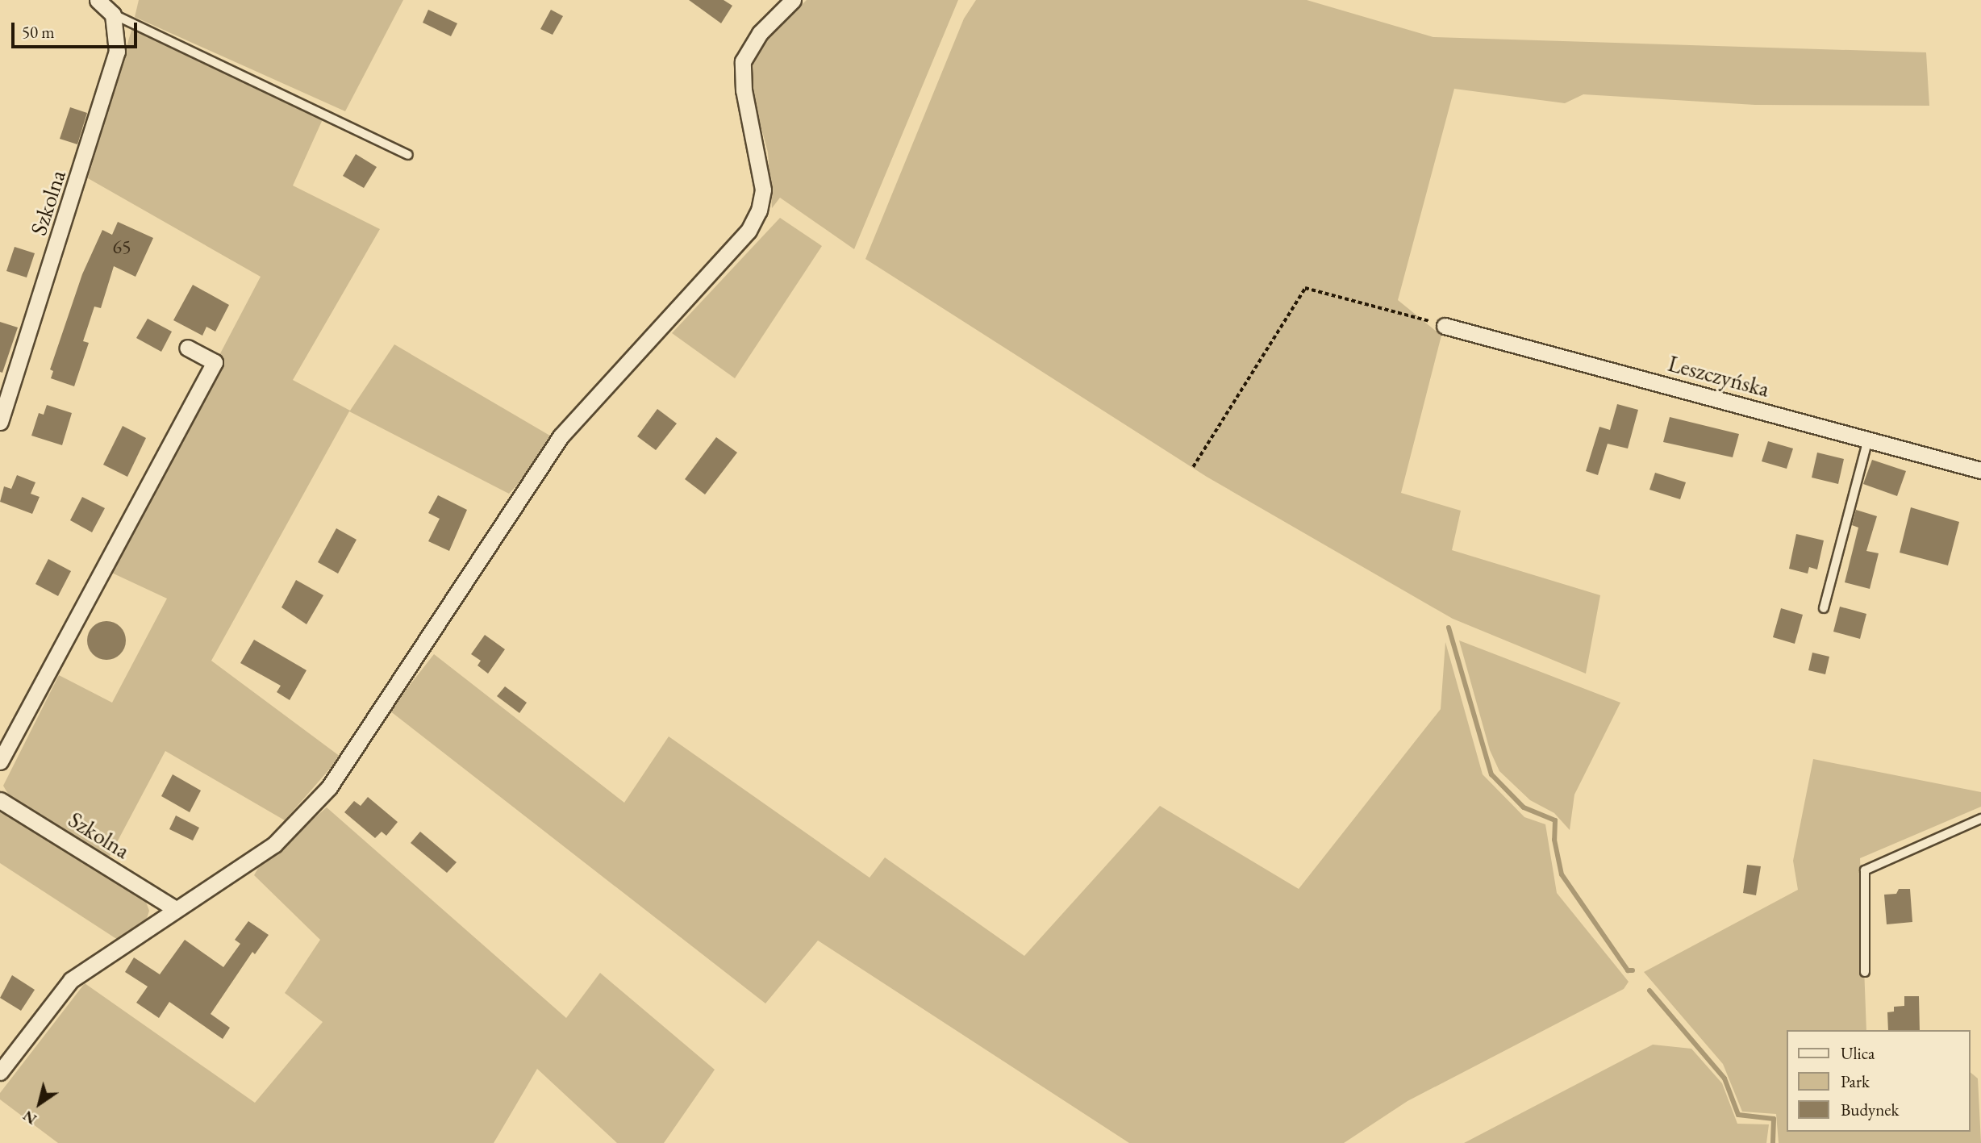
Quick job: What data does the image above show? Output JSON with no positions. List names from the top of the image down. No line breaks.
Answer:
{"streets":{"street":["Szkolna","Leszczyńska"]},"house_numbers":["65"],"legend":["Ulica","Park","Budynek"],"scale_bar":"50 m","north":"bottom left"}
